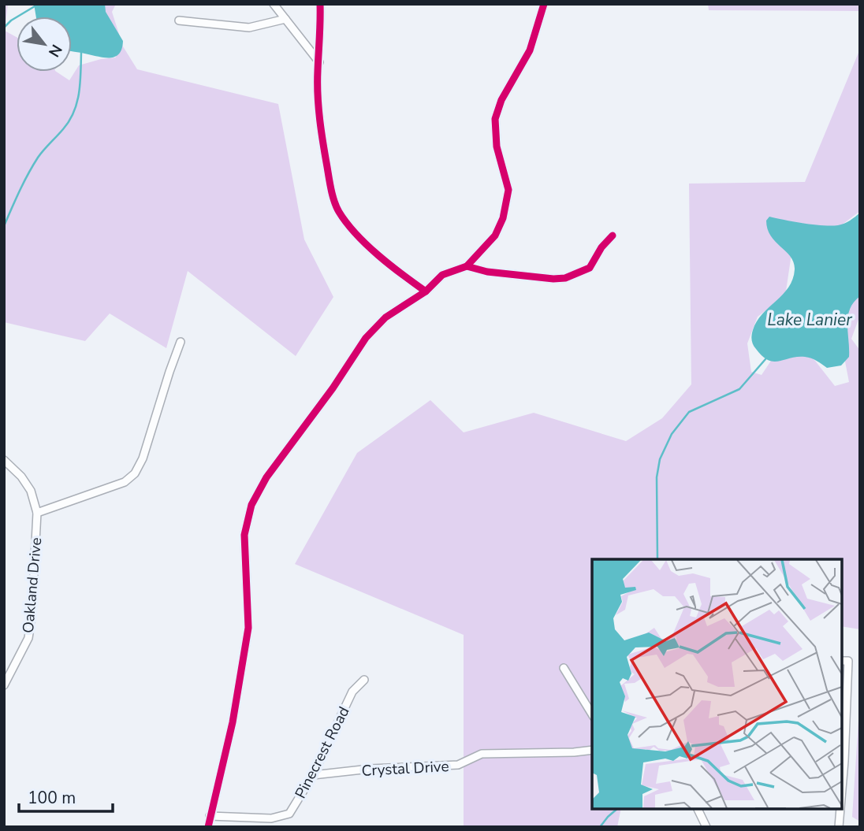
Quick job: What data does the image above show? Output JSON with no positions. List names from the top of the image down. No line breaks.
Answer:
{"streets":{"street":["Oakland Drive","Pinecrest Road","Crystal Drive"]},"crossings":[["Pinecrest Road","Crystal Drive"]],"water":["Lake Lanier"],"scale_bar":"100 m","north":"bottom right"}
